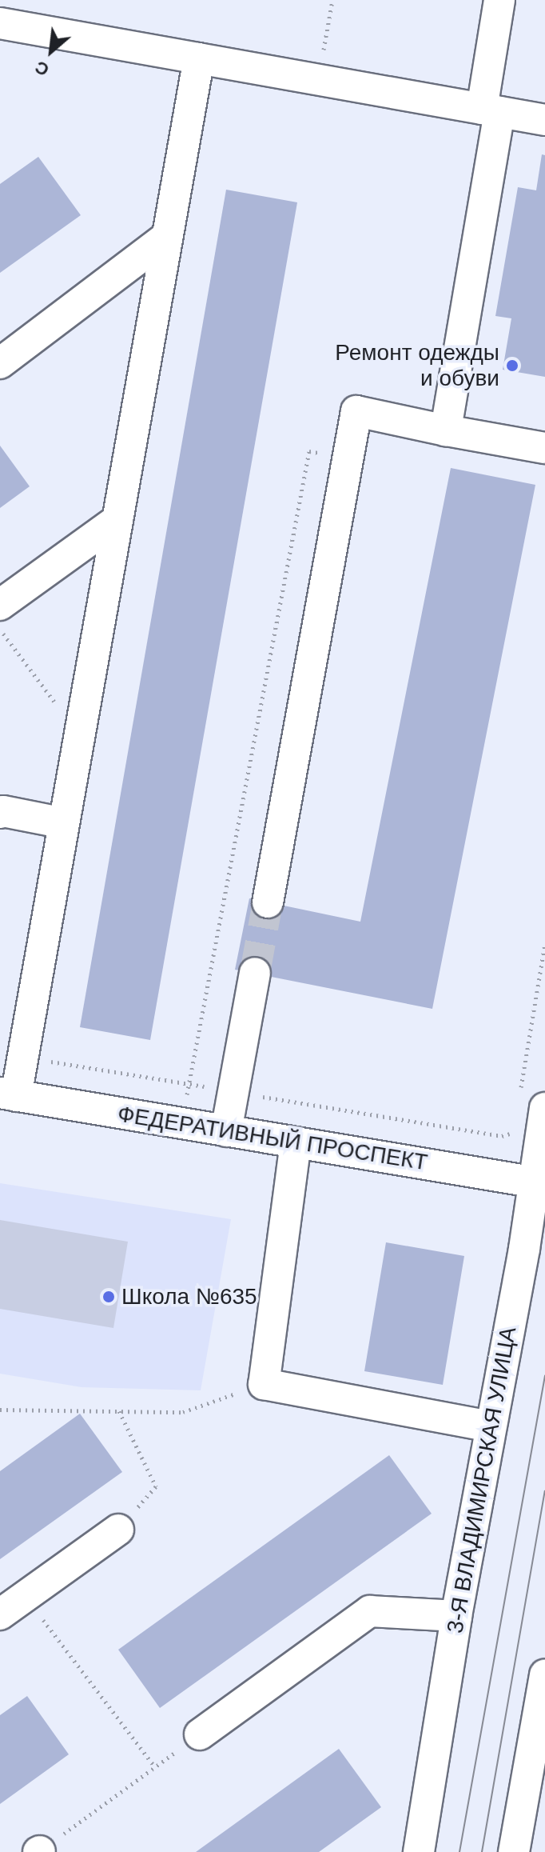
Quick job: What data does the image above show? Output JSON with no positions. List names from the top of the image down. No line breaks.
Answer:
{"streets":{"street":["ФЕДЕРАТИВНЫЙ ПРОСПЕКТ","3-Я ВЛАДИМИРСКАЯ УЛИЦА"]},"crossings":[["ФЕДЕРАТИВНЫЙ ПРОСПЕКТ","3-Я ВЛАДИМИРСКАЯ УЛИЦА"]],"places":["Ремонт одежды и обуви","Школа №635"],"north":"bottom left"}
